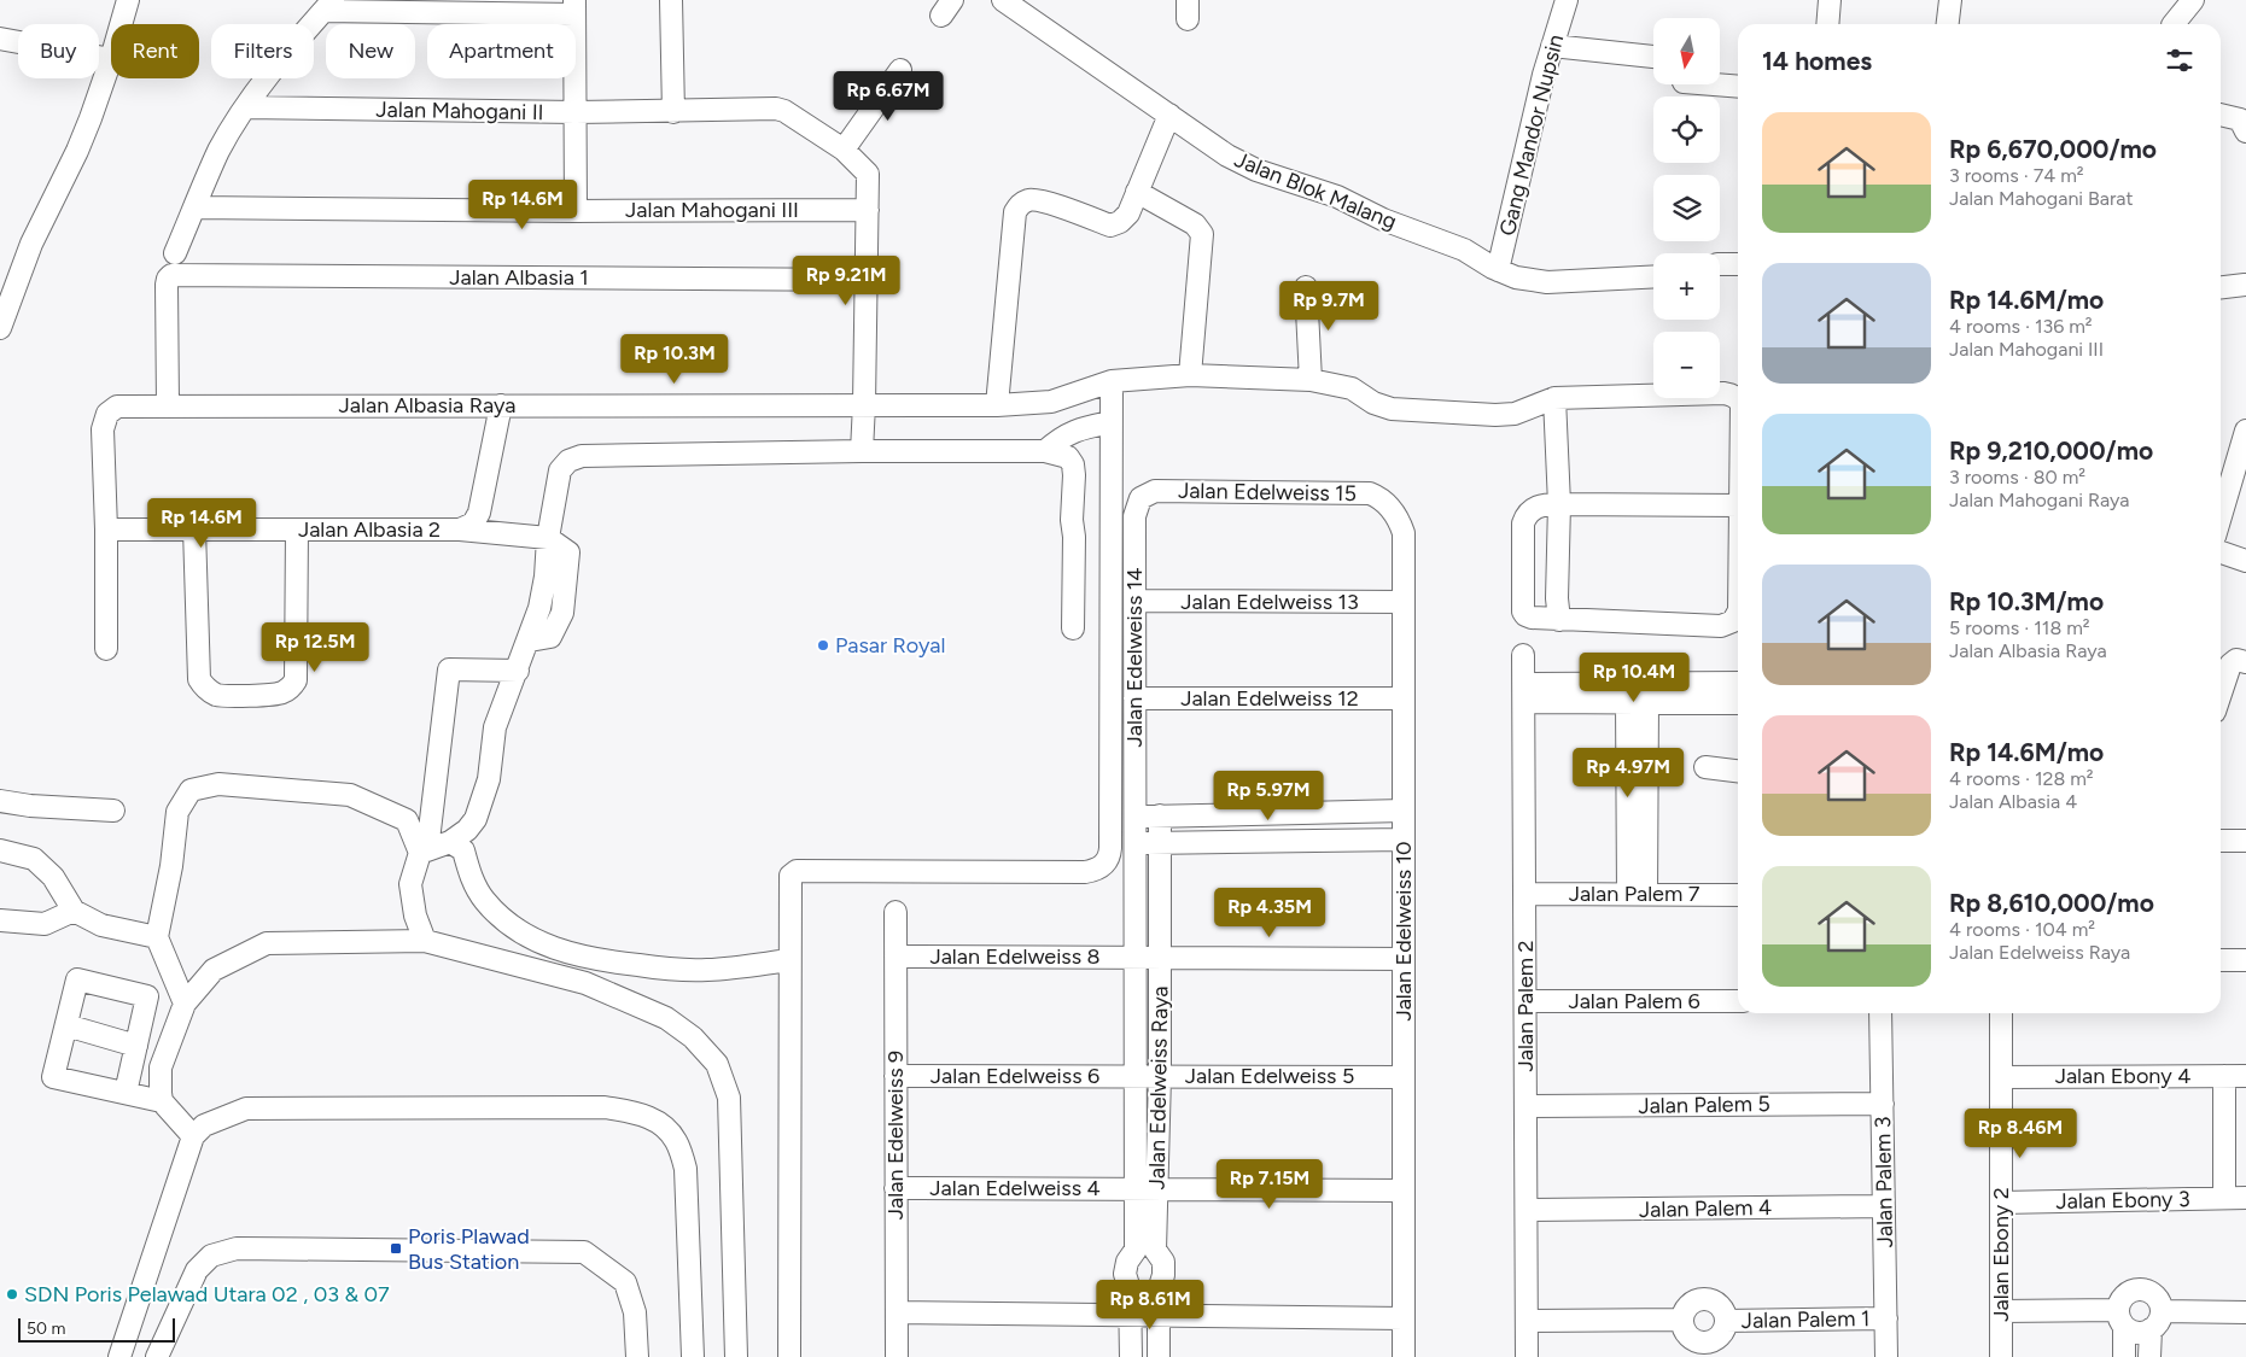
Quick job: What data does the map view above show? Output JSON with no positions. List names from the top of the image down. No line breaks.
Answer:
{"streets":{"street":["Jalan Mahogani II","Gang Mandor Nupsin","Jalan Blok Malang","Jalan Mahogani III","Jalan Albasia 1","Jalan Albasia Raya","Jalan Edelweiss 15","Jalan Albasia 2","Jalan Edelweiss 13","Jalan Edelweiss 14","Jalan Edelweiss 12","Jalan Palem 7","Jalan Edelweiss 10","Jalan Edelweiss 8","Jalan Palem 6","Jalan Palem 2","Jalan Edelweiss 6","Jalan Edelweiss 5","Jalan Ebony 4","Jalan Edelweiss Raya","Jalan Palem 5","Jalan Edelweiss 9","Jalan Palem 3","Jalan Edelweiss 4","Jalan Ebony 3","Jalan Palem 4","Jalan Ebony 2","Jalan Palem 1"]},"crossings":[["Gang Mandor Nupsin","Jalan Blok Malang"],["Jalan Albasia 1","Jalan Albasia Raya"],["Jalan Albasia Raya","Jalan Albasia 2"],["Jalan Edelweiss 15","Jalan Edelweiss 14"],["Jalan Edelweiss 15","Jalan Edelweiss 10"],["Jalan Edelweiss 13","Jalan Edelweiss 14"],["Jalan Edelweiss 13","Jalan Edelweiss 10"],["Jalan Edelweiss 14","Jalan Edelweiss 12"],["Jalan Edelweiss 14","Jalan Edelweiss Raya"],["Jalan Edelweiss 12","Jalan Edelweiss 10"],["Jalan Palem 7","Jalan Palem 2"],["Jalan Edelweiss 10","Jalan Edelweiss 8"],["Jalan Edelweiss 10","Jalan Edelweiss 5"],["Jalan Edelweiss 10","Jalan Edelweiss 4"],["Jalan Edelweiss 8","Jalan Edelweiss Raya"],["Jalan Edelweiss 8","Jalan Edelweiss 9"],["Jalan Palem 6","Jalan Palem 2"],["Jalan Palem 2","Jalan Palem 5"],["Jalan Palem 2","Jalan Palem 4"],["Jalan Edelweiss 6","Jalan Edelweiss 5"],["Jalan Edelweiss 6","Jalan Edelweiss Raya"],["Jalan Edelweiss 6","Jalan Edelweiss 9"],["Jalan Edelweiss 5","Jalan Edelweiss Raya"],["Jalan Ebony 4","Jalan Ebony 2"],["Jalan Edelweiss Raya","Jalan Edelweiss 4"],["Jalan Palem 5","Jalan Palem 3"],["Jalan Edelweiss 9","Jalan Edelweiss 4"],["Jalan Palem 3","Jalan Palem 4"],["Jalan Palem 3","Jalan Palem 1"],["Jalan Ebony 3","Jalan Ebony 2"]],"places":{"other":["Pasar Royal","SDN Poris Pelawad Utara 02 , 03 & 07"],"transit":["Poris Plawad Bus Station"]},"scale_bar":"50 m","north":"bottom","page":{"map_buttons":["+","−"],"chip":["Buy","Rent","Filters","New","Apartment"],"heading":"14 homes","price":["Rp 6.67M","Rp 14.6M","Rp 9.21M","Rp 9.7M","Rp 10.3M","Rp 14.6M","Rp 12.5M","Rp 10.4M","Rp 4.97M","Rp 5.97M","Rp 4.35M","Rp 8.46M","Rp 7.15M","Rp 8.61M"],"list":[{"name":"Rp 6,670,000/mo","note":"3 rooms · 74 m² · Jalan Mahogani Barat"},{"name":"Rp 14.6M/mo","note":"4 rooms · 136 m² · Jalan Mahogani III"},{"name":"Rp 9,210,000/mo","note":"3 rooms · 80 m² · Jalan Mahogani Raya"},{"name":"Rp 10.3M/mo","note":"5 rooms · 118 m² · Jalan Albasia Raya"},{"name":"Rp 14.6M/mo","note":"4 rooms · 128 m² · Jalan Albasia 4"},{"name":"Rp 8,610,000/mo","note":"4 rooms · 104 m² · Jalan Edelweiss Raya"}],"scale":"50 m"}}
